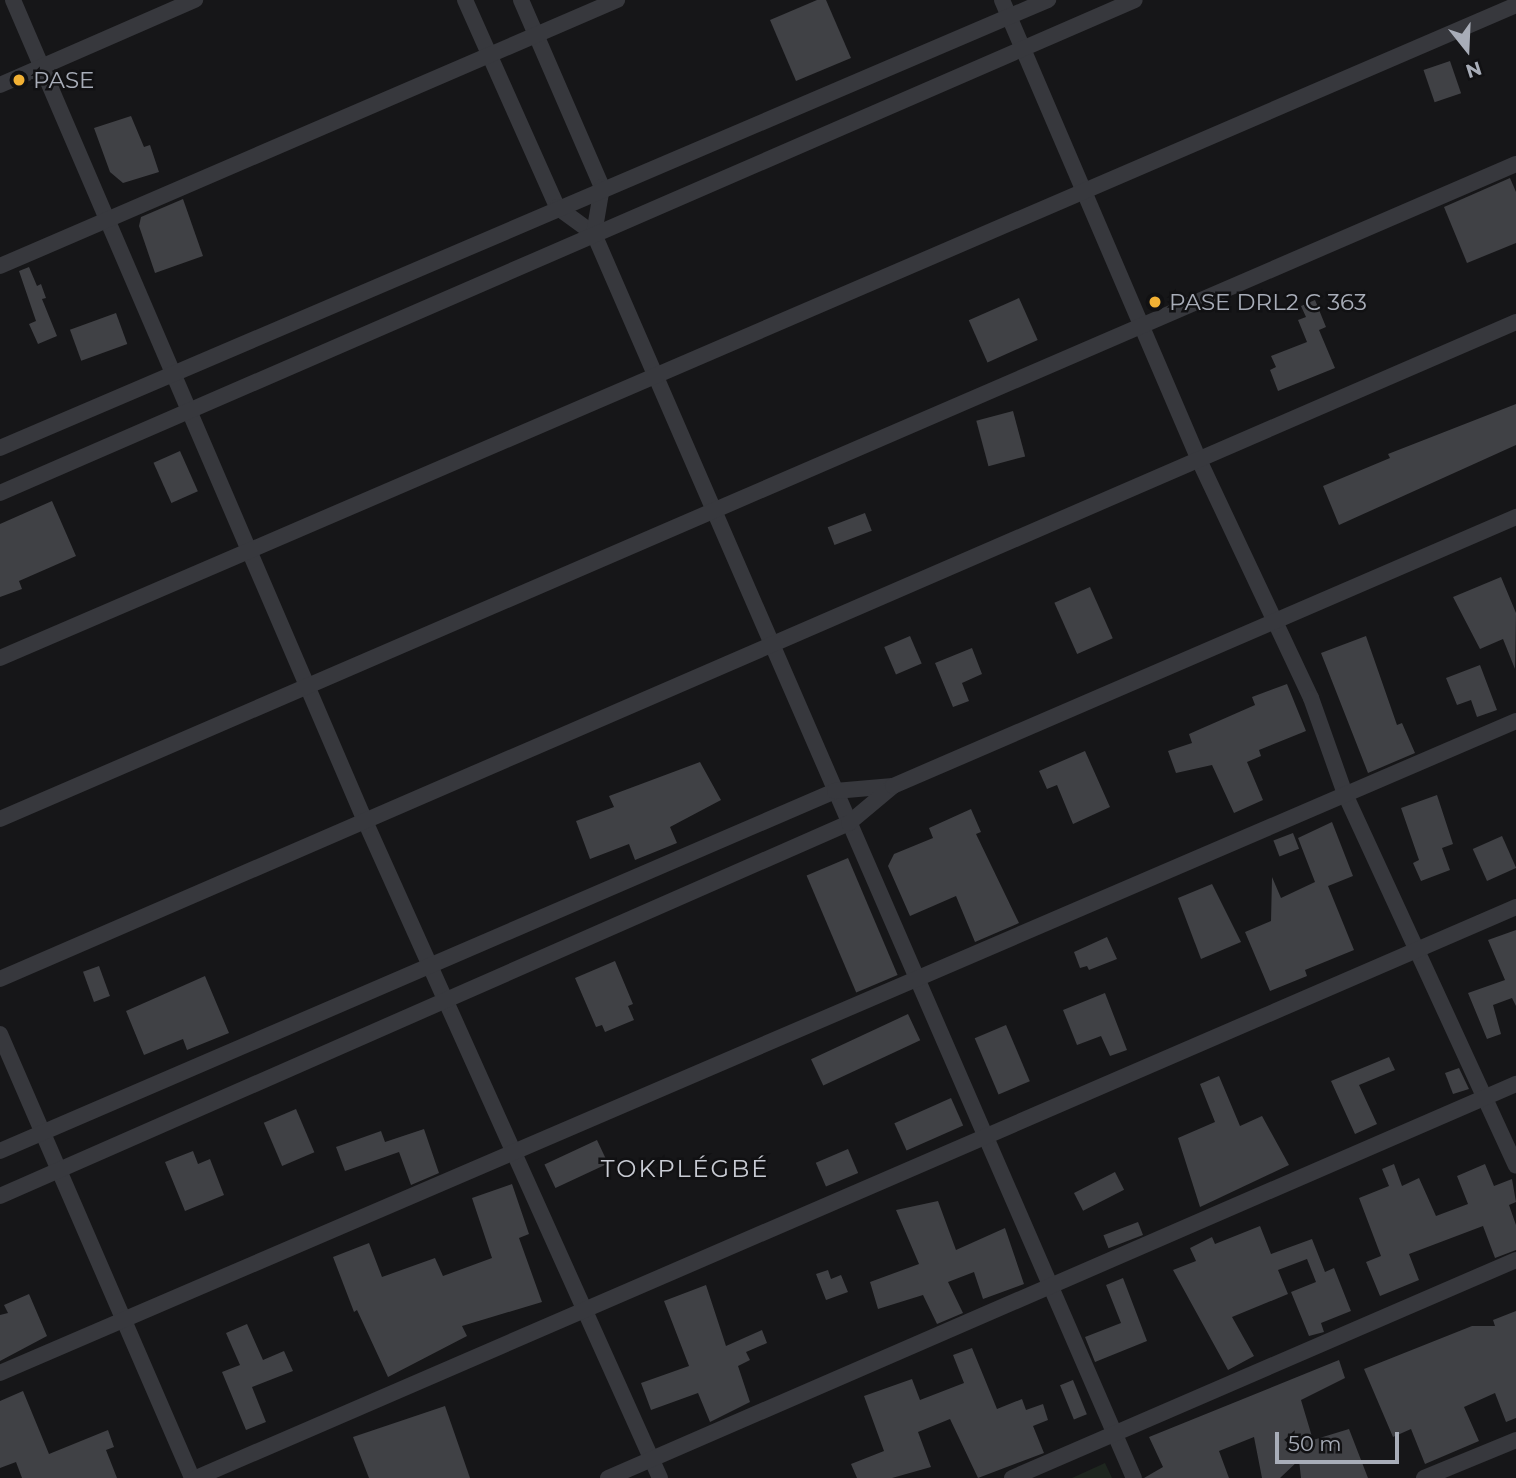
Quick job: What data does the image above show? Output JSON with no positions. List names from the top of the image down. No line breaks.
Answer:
{"districts":["TOKPLÉGBÉ"],"places":["PASE","PASE DRL2 C 363"],"scale_bar":"50 m","north":"bottom"}
